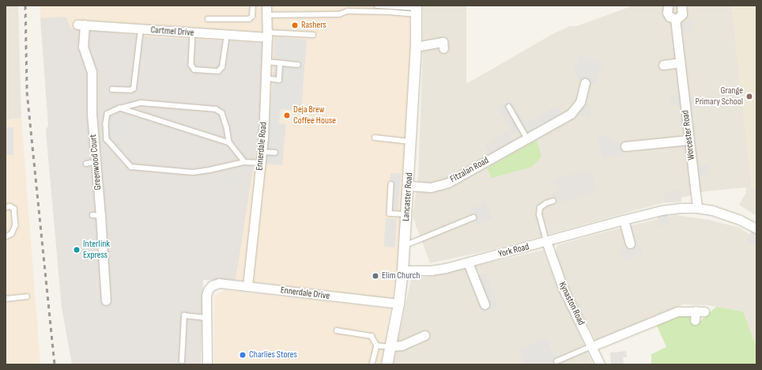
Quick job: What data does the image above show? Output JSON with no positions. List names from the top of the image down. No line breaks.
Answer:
{"streets":{"street":["Cartmel Drive","Worcester Road","Ennerdale Road","Greenwood Court","Fitzalan Road","Lancaster Road","York Road","Ennerdale Drive","Kynaston Road"]},"crossings":[["Cartmel Drive","Ennerdale Road"],["Cartmel Drive","Greenwood Court"],["Worcester Road","York Road"],["Ennerdale Road","Ennerdale Drive"],["Fitzalan Road","Lancaster Road"],["Lancaster Road","York Road"],["Lancaster Road","Ennerdale Drive"],["York Road","Kynaston Road"]],"places":["Rashers","Grange Primary School","Deja Brew Coffee House","Interlink Express","Elim Church","Charlies Stores"]}
